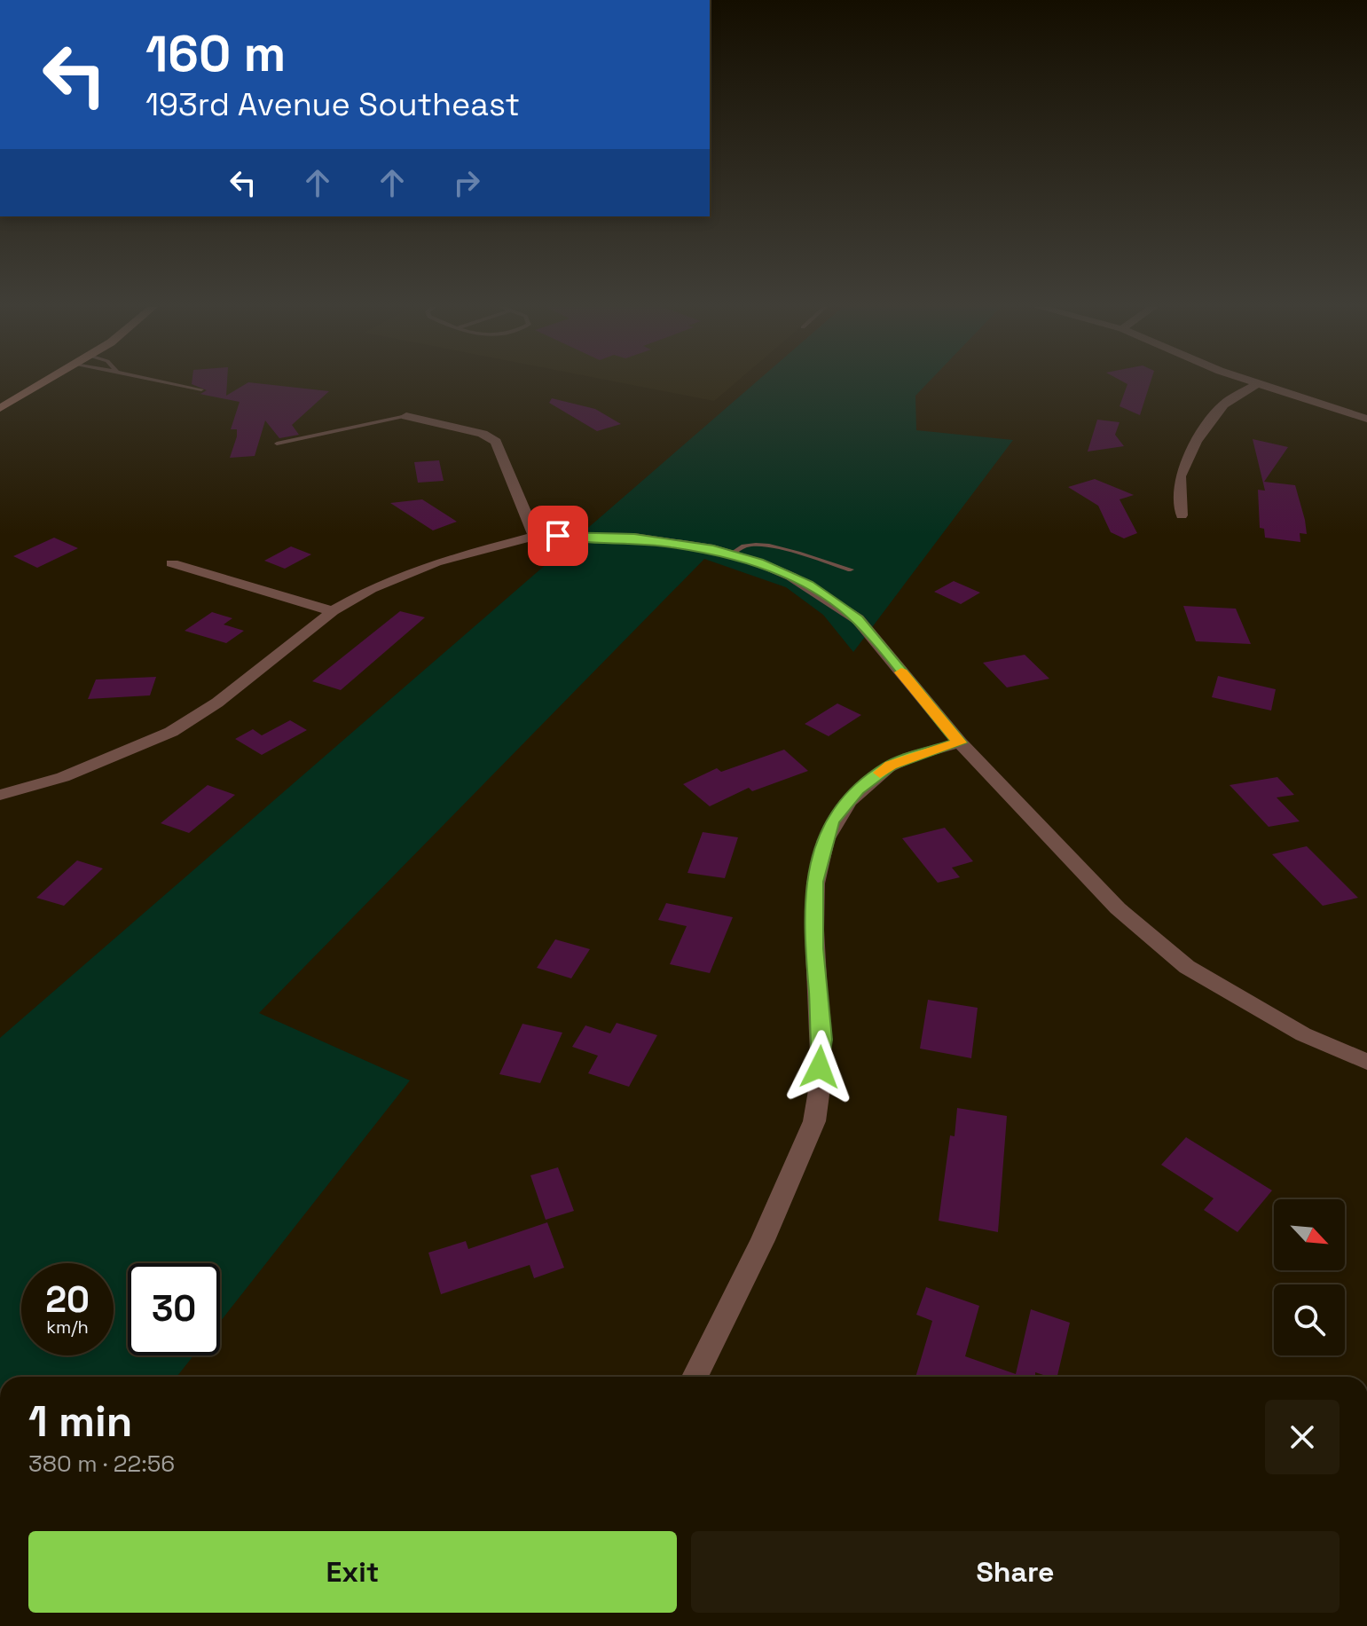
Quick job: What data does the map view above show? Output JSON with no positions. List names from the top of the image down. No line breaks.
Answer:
{"north":"bottom right","page":{"turn":["160 m","193rd Avenue Southeast"],"speed":"20 km/h","limit":"30","heading":["1 min","380 m · 22:56"],"buttons":["Exit","Share"]}}
